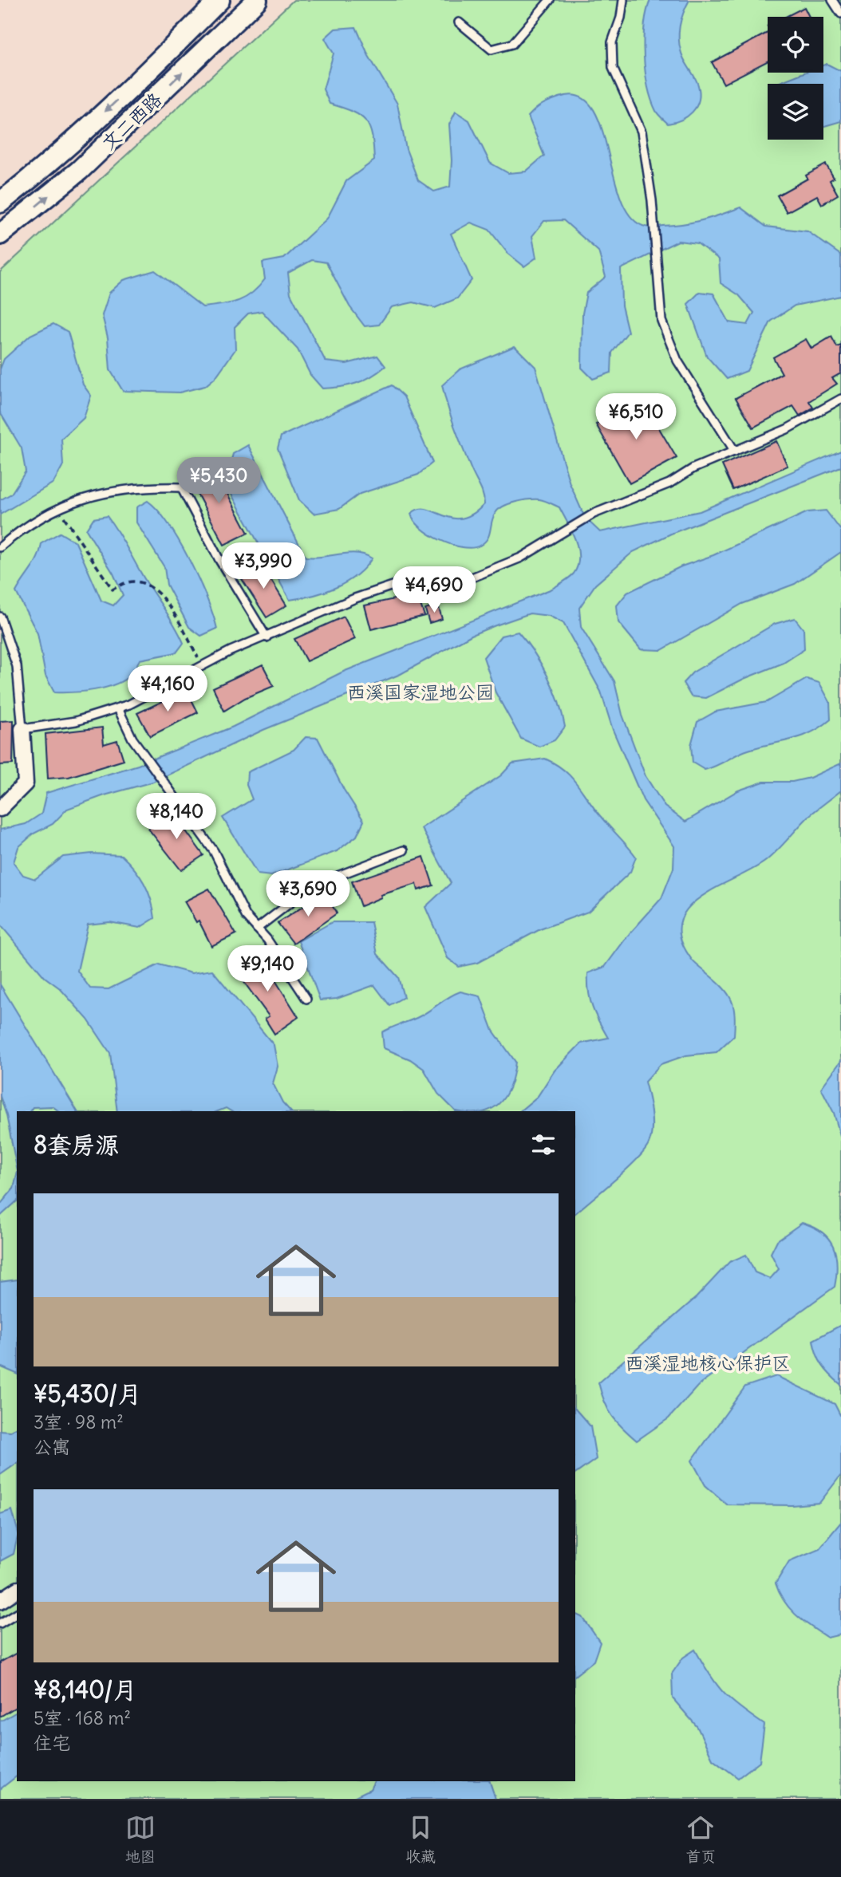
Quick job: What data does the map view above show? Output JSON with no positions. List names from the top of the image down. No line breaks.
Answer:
{"streets":{"main road":["文二西路"]},"parks":["西溪国家湿地公园","西溪湿地核心保护区"],"page":{"price":["¥6,510","¥5,430","¥3,990","¥4,690","¥4,160","¥8,140","¥3,690","¥9,140"],"heading":"8套房源","list":[{"name":"¥5,430/月","note":"3室 · 98 m² · 公寓"},{"name":"¥8,140/月","note":"5室 · 168 m² · 住宅"}],"tabs":["地图","收藏","首页"]}}
